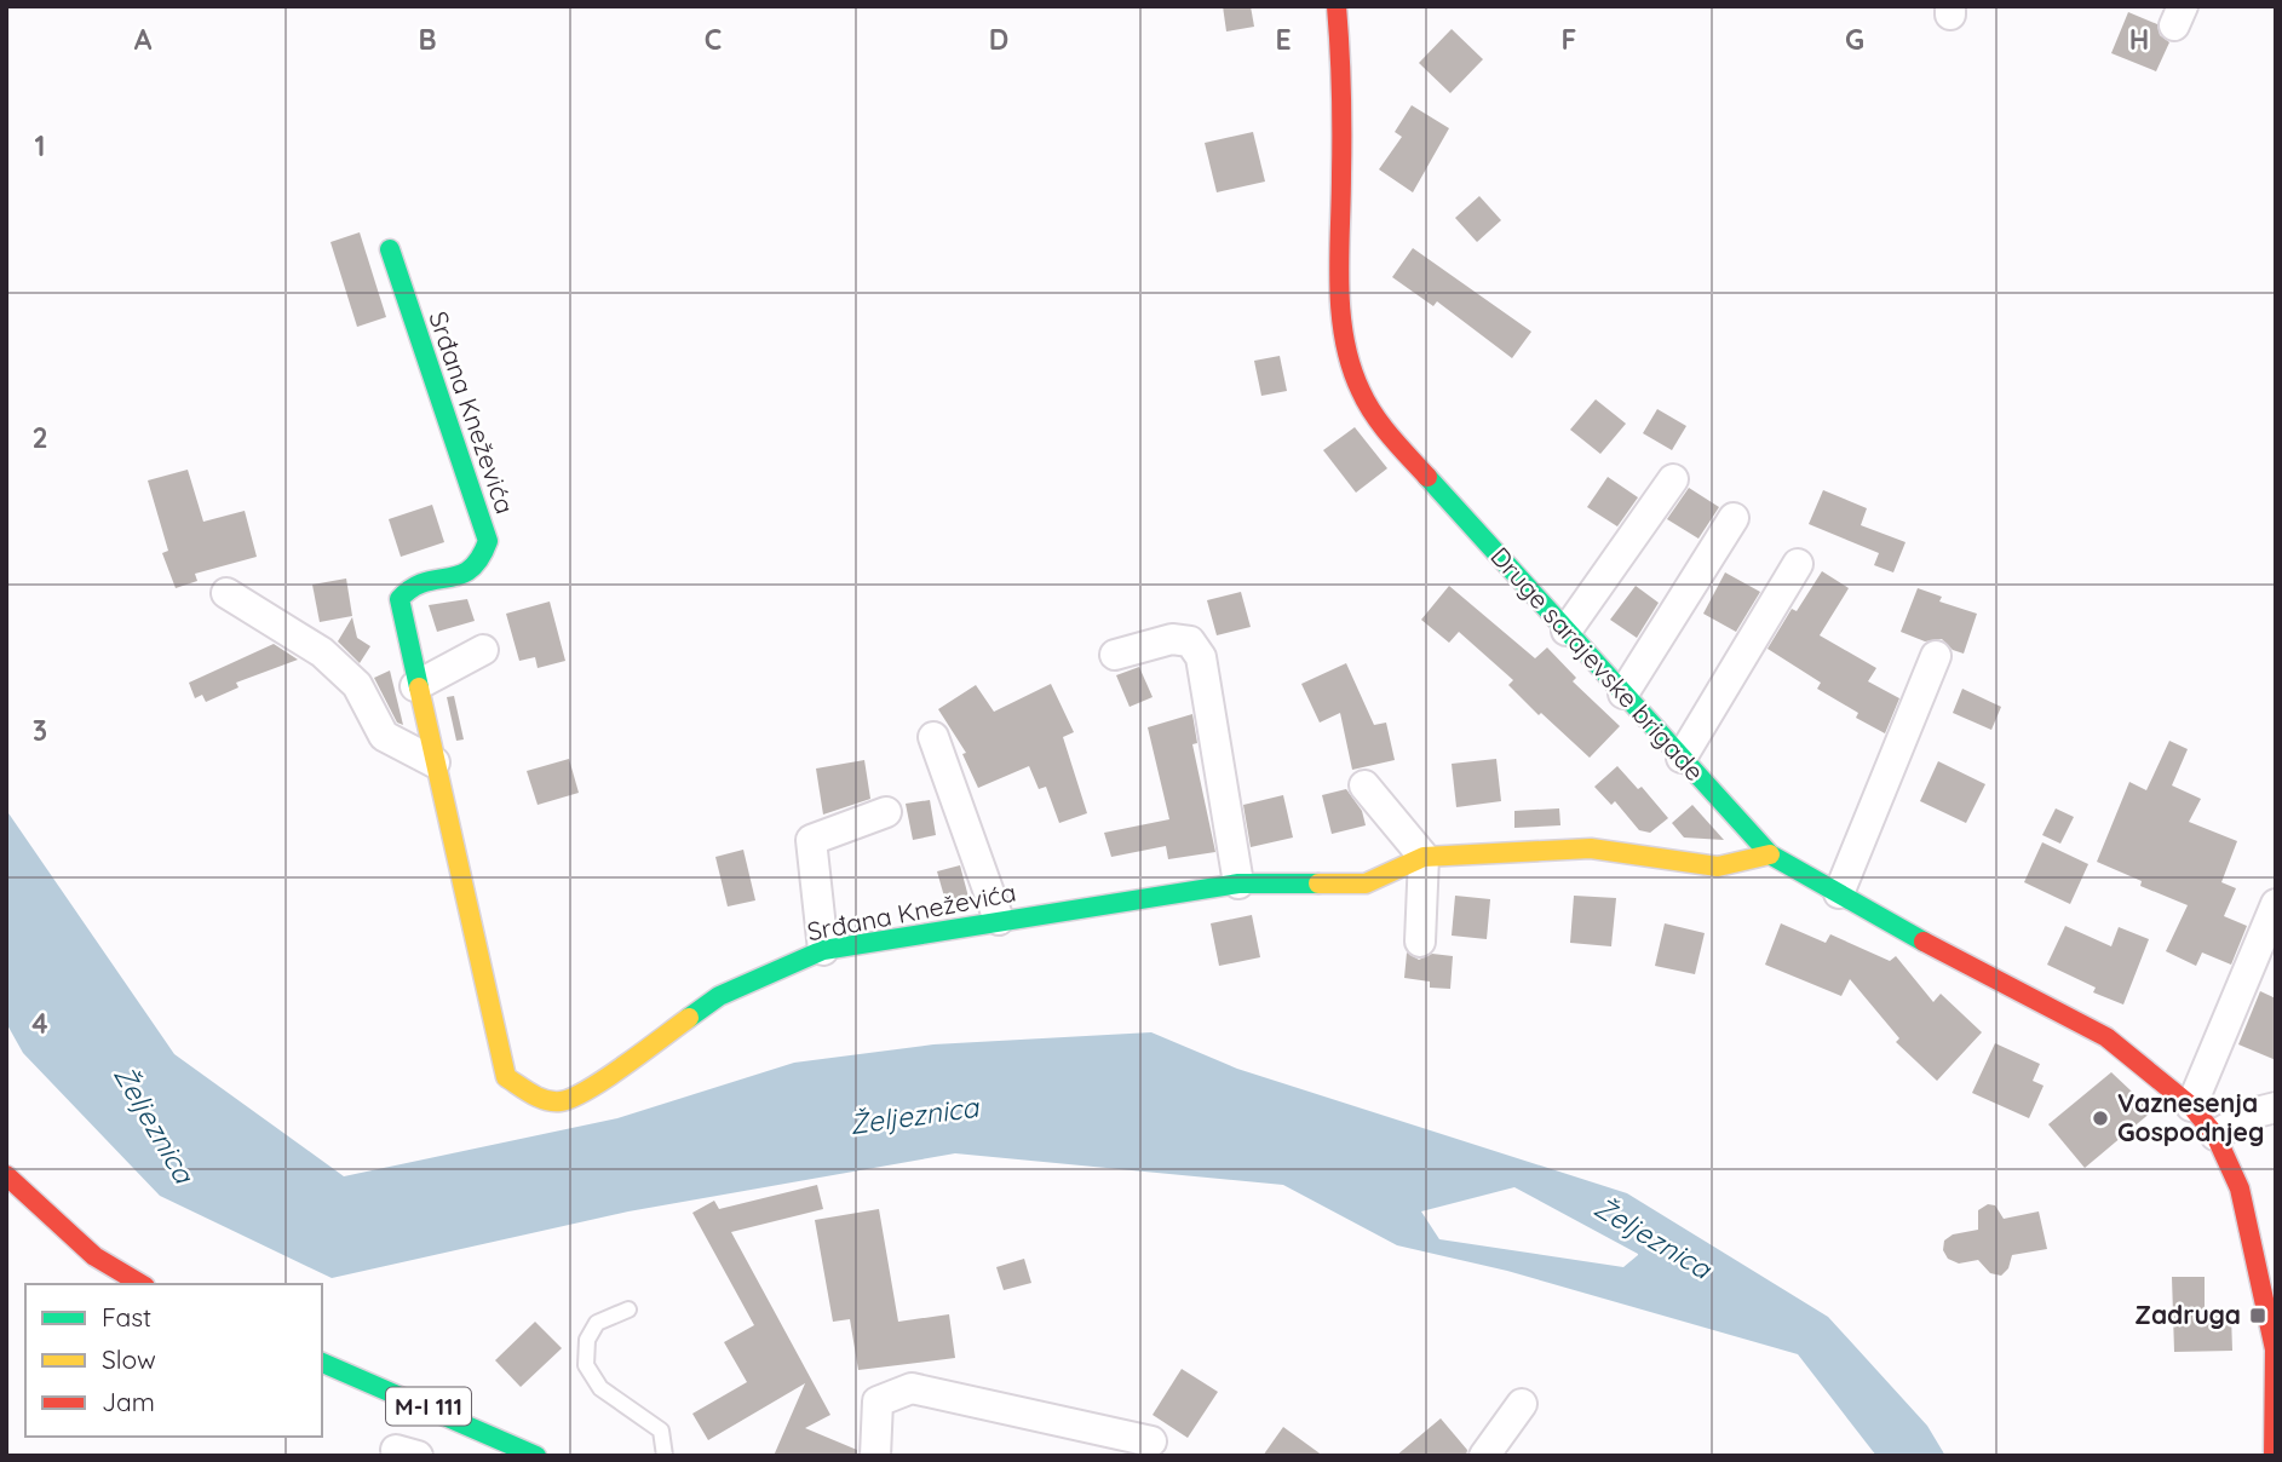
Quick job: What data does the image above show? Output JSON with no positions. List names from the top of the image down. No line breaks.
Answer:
{"streets":{"main road":["Srđana Kneževića","Druge sarajevske brigade","M-I 111"]},"crossings":[["Srđana Kneževića","Druge sarajevske brigade"]],"water":["Željeznica"],"places":{"other":["Vaznesenja Gospodnjeg"],"transit":["Zadruga"]},"legend":["Fast","Slow","Jam"],"grid":{"columns":["A","B","C","D","E","F","G","H"],"rows":["1","2","3","4"]}}
